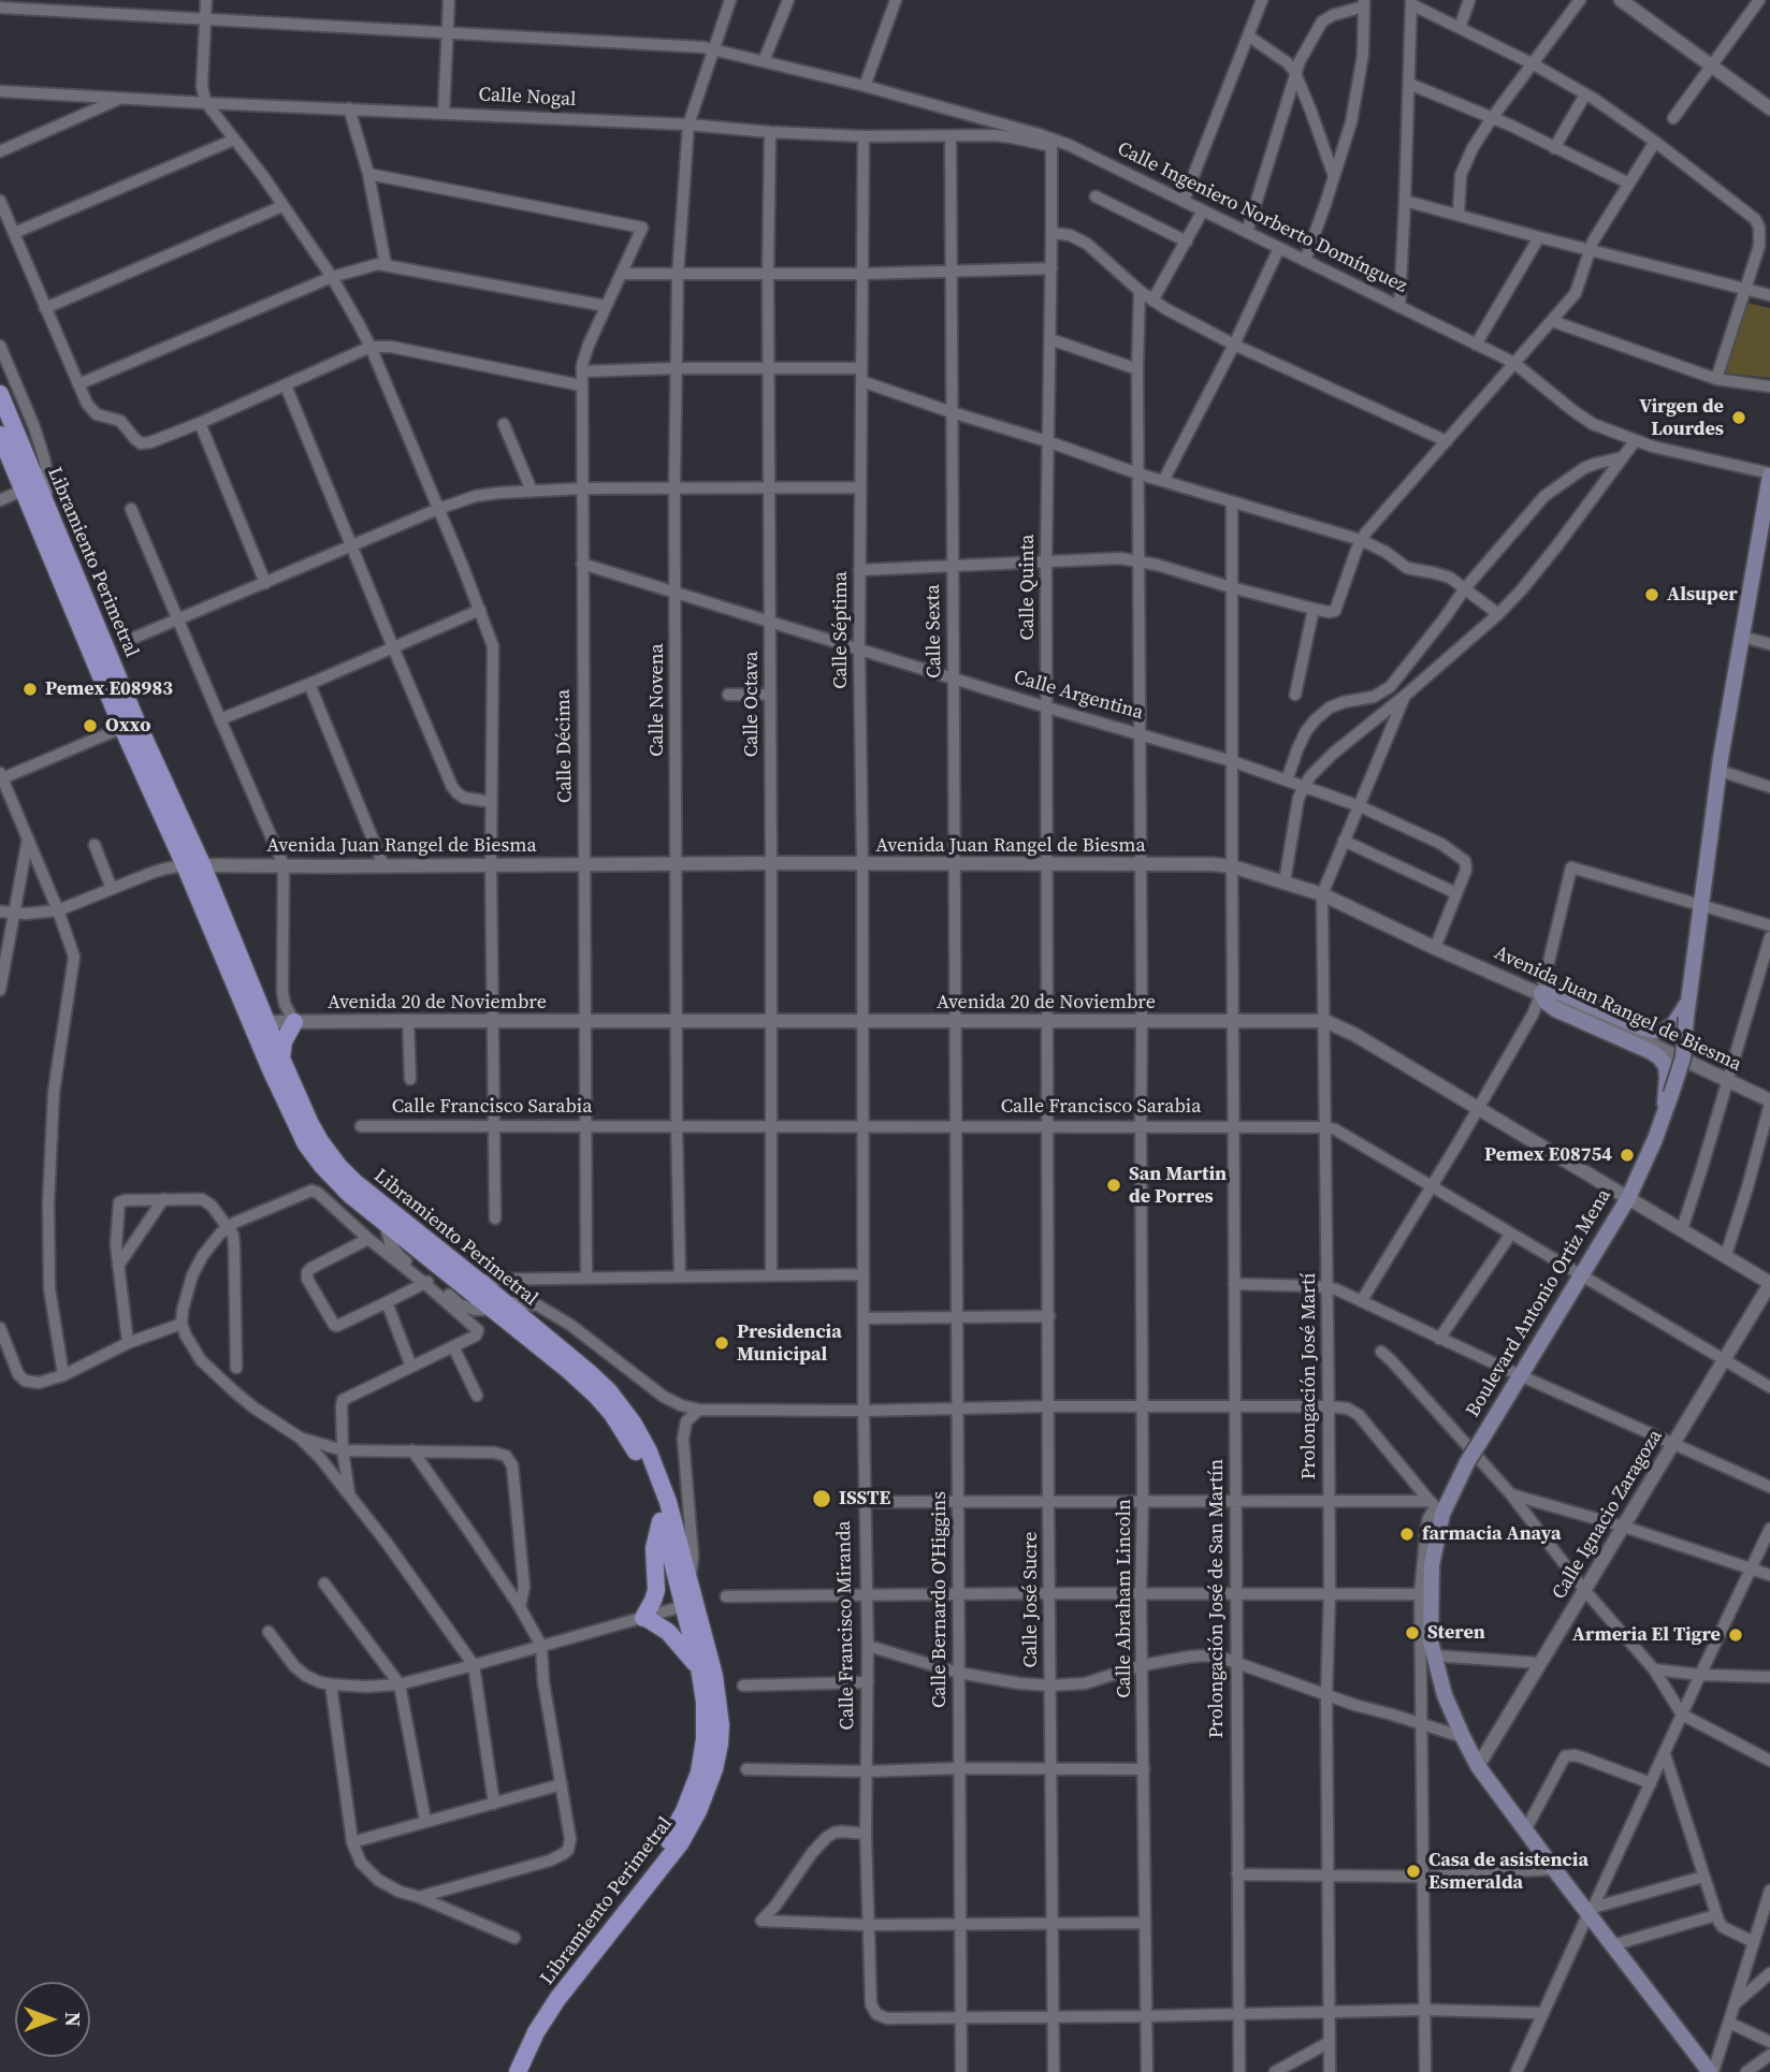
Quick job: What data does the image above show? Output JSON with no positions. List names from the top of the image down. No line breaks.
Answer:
{"streets":{"main road":["Libramiento Perimetral","Boulevard Antonio Ortiz Mena"],"street":["Calle Nogal","Calle Ingeniero Norberto Domínguez","Calle Quinta","Calle Séptima","Calle Sexta","Calle Argentina","Calle Novena","Calle Octava","Calle Décima","Avenida Juan Rangel de Biesma","Avenida 20 de Noviembre","Calle Francisco Sarabia","Prolongación José Martí","Calle Ignacio Zaragoza","Calle Abraham Lincoln","Prolongación José de San Martín","Calle Bernardo O'Higgins","Calle José Sucre","Calle Francisco Miranda"]},"crossings":[["Calle Nogal","Calle Ingeniero Norberto Domínguez"],["Calle Nogal","Calle Quinta"],["Calle Nogal","Calle Séptima"],["Calle Nogal","Calle Sexta"],["Calle Nogal","Calle Novena"],["Calle Nogal","Calle Octava"],["Calle Ingeniero Norberto Domínguez","Calle Quinta"],["Calle Ingeniero Norberto Domínguez","Calle Novena"],["Calle Ingeniero Norberto Domínguez","Boulevard Antonio Ortiz Mena"],["Libramiento Perimetral","Avenida Juan Rangel de Biesma"],["Libramiento Perimetral","Avenida 20 de Noviembre"],["Calle Quinta","Calle Argentina"],["Calle Quinta","Avenida Juan Rangel de Biesma"],["Calle Quinta","Avenida 20 de Noviembre"],["Calle Quinta","Calle Francisco Sarabia"],["Calle Quinta","Calle José Sucre"],["Calle Séptima","Calle Argentina"],["Calle Séptima","Avenida Juan Rangel de Biesma"],["Calle Séptima","Avenida 20 de Noviembre"],["Calle Séptima","Calle Francisco Sarabia"],["Calle Séptima","Calle Francisco Miranda"],["Calle Sexta","Calle Argentina"],["Calle Sexta","Avenida Juan Rangel de Biesma"],["Calle Sexta","Avenida 20 de Noviembre"],["Calle Sexta","Calle Francisco Sarabia"],["Calle Sexta","Calle Bernardo O'Higgins"],["Calle Argentina","Calle Novena"],["Calle Argentina","Calle Octava"],["Calle Argentina","Calle Décima"],["Calle Argentina","Avenida Juan Rangel de Biesma"],["Calle Argentina","Prolongación José Martí"],["Calle Argentina","Calle Abraham Lincoln"],["Calle Argentina","Prolongación José de San Martín"],["Calle Novena","Avenida Juan Rangel de Biesma"],["Calle Novena","Avenida 20 de Noviembre"],["Calle Novena","Calle Francisco Sarabia"],["Calle Octava","Avenida Juan Rangel de Biesma"],["Calle Octava","Avenida 20 de Noviembre"],["Calle Octava","Calle Francisco Sarabia"],["Calle Décima","Avenida Juan Rangel de Biesma"],["Calle Décima","Avenida 20 de Noviembre"],["Calle Décima","Calle Francisco Sarabia"],["Avenida Juan Rangel de Biesma","Prolongación José Martí"],["Avenida Juan Rangel de Biesma","Calle Abraham Lincoln"],["Avenida Juan Rangel de Biesma","Prolongación José de San Martín"],["Avenida 20 de Noviembre","Boulevard Antonio Ortiz Mena"],["Avenida 20 de Noviembre","Prolongación José Martí"],["Avenida 20 de Noviembre","Calle Ignacio Zaragoza"],["Avenida 20 de Noviembre","Calle Abraham Lincoln"],["Avenida 20 de Noviembre","Prolongación José de San Martín"],["Calle Francisco Sarabia","Boulevard Antonio Ortiz Mena"],["Calle Francisco Sarabia","Prolongación José Martí"],["Calle Francisco Sarabia","Calle Ignacio Zaragoza"],["Calle Francisco Sarabia","Calle Abraham Lincoln"],["Calle Francisco Sarabia","Prolongación José de San Martín"],["Calle Francisco Sarabia","Calle Bernardo O'Higgins"],["Calle Francisco Sarabia","Calle José Sucre"],["Calle Francisco Sarabia","Calle Francisco Miranda"],["Boulevard Antonio Ortiz Mena","Calle Ignacio Zaragoza"],["Calle Bernardo O'Higgins","Calle Francisco Miranda"]],"places":["Virgen de Lourdes","Alsuper","Pemex E08983","Oxxo","Pemex E08754","San Martin de Porres","Presidencia Municipal","ISSTE","farmacia Anaya","Steren","Armeria El Tigre","Casa de asistencia Esmeralda"],"north":"right"}
